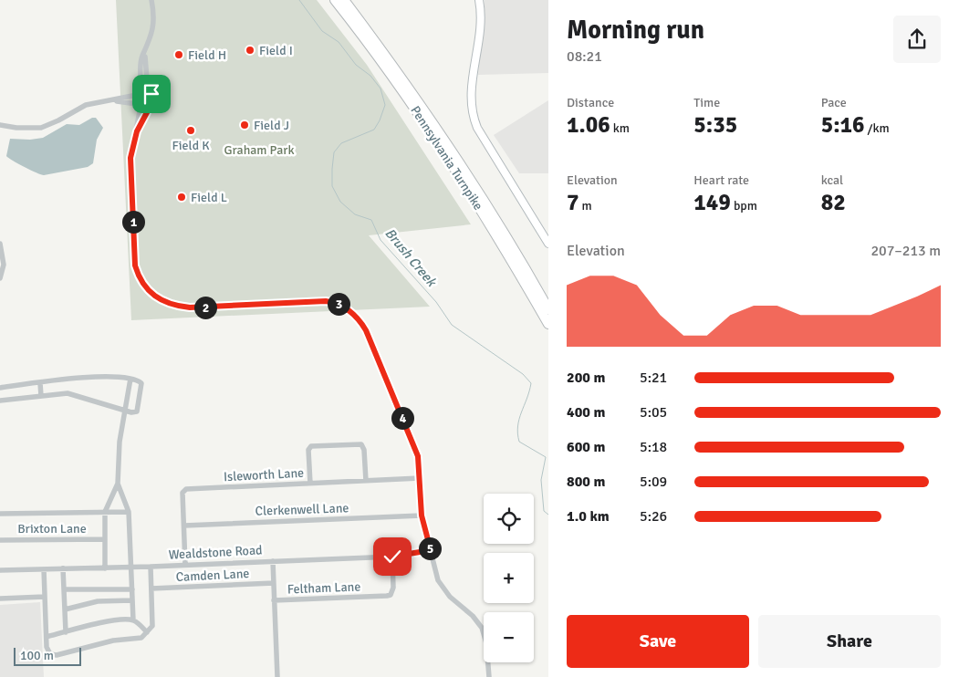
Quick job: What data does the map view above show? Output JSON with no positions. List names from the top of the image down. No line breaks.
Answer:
{"streets":{"highway":["Pennsylvania Turnpike"],"street":["Isleworth Lane","Clerkenwell Lane","Brixton Lane","Wealdstone Road","Camden Lane","Feltham Lane"]},"crossings":[["Isleworth Lane","Clerkenwell Lane"],["Isleworth Lane","Wealdstone Road"],["Wealdstone Road","Feltham Lane"]],"water":["Brush Creek"],"parks":["Graham Park"],"places":["Field I","Field H","Field J","Field K","Field L"],"scale_bar":"100 m","page":{"heading":["Morning run","08:21"],"stats":[["Distance","1.06 km"],["Time","5:35"],["Pace","5:16 /km"],["Elevation","7 m"],["Heart rate","149 bpm"],["kcal","82"]],"pins":["1","3","2","4","5"],"chart":["Elevation","207–213 m"],"list":[{"name":"200 m","note":"5:21"},{"name":"400 m","note":"5:05"},{"name":"600 m","note":"5:18"},{"name":"800 m","note":"5:09"},{"name":"1.0 km","note":"5:26"}],"map_buttons":["+","−"],"buttons":["Save","Share"],"scale":"100 m"}}
